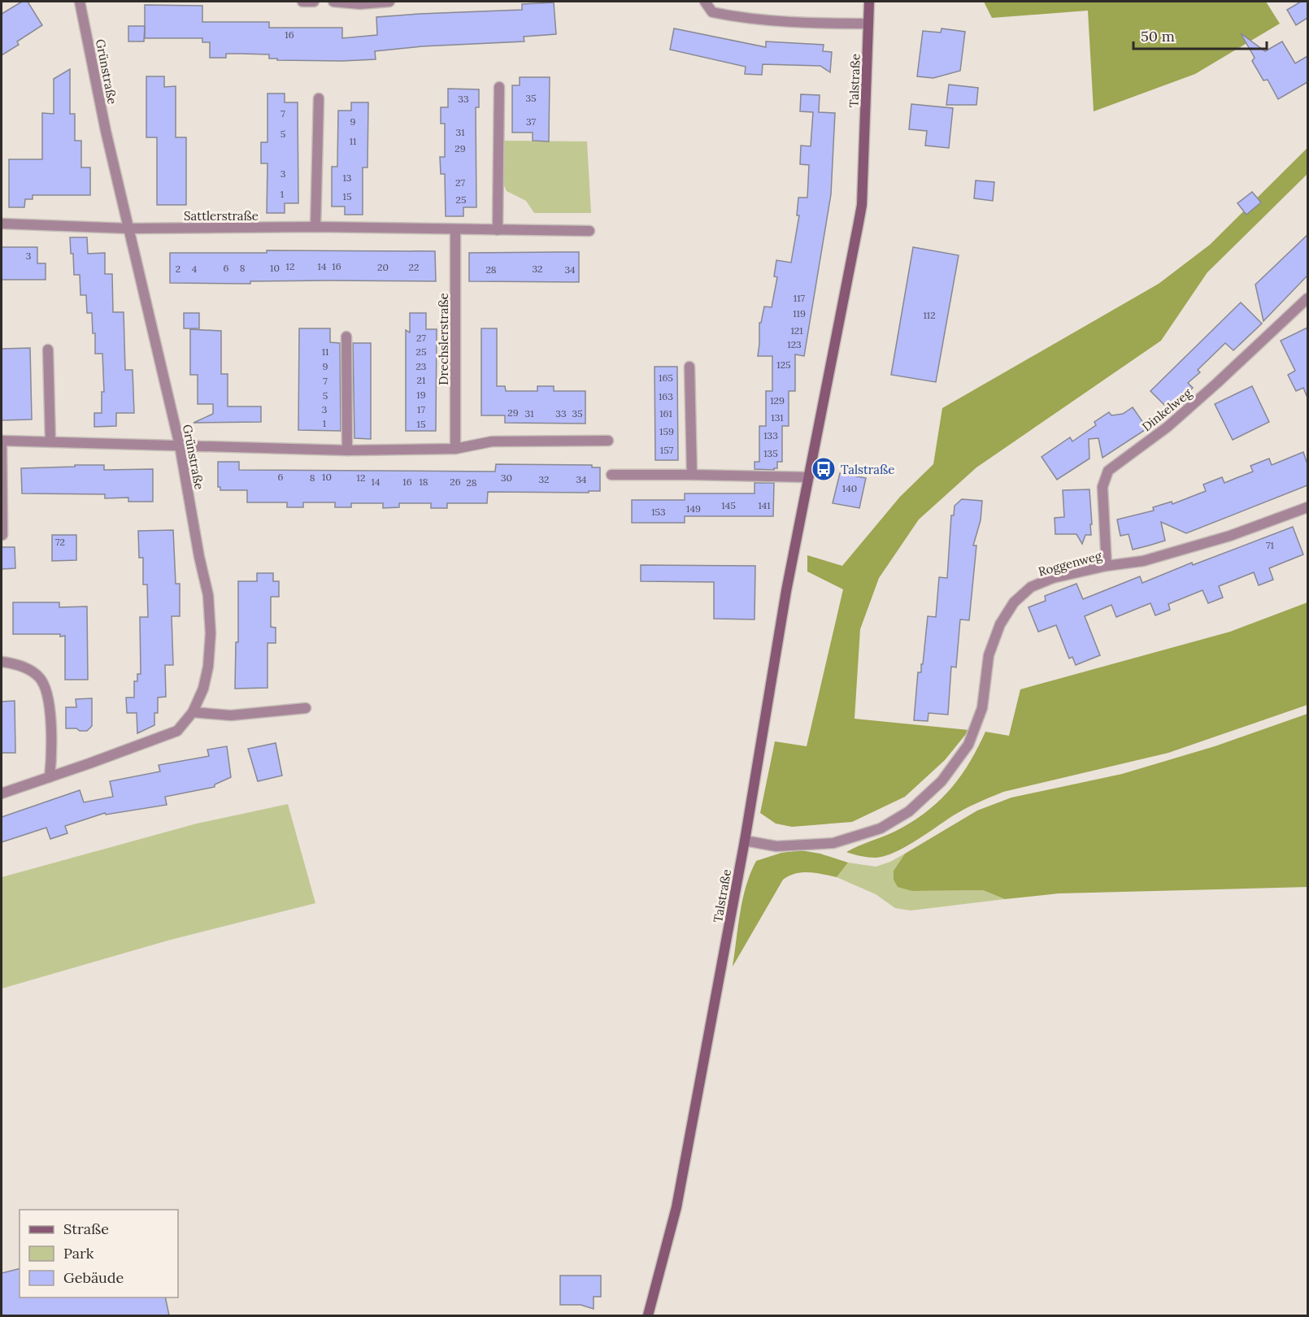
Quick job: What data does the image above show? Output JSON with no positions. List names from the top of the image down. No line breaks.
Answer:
{"streets":{"street":["Grünstraße","Talstraße","Sattlerstraße","Drechslerstraße","Dinkelweg","Roggenweg"]},"crossings":[["Grünstraße","Sattlerstraße"],["Talstraße","Roggenweg"],["Sattlerstraße","Drechslerstraße"],["Dinkelweg","Roggenweg"]],"places":{"bus stop":["Talstraße"]},"house_numbers":["16","35","33","7","9","37","31","5","11","29","3","13","27","1","15","25","3","12","14","16","20","22","6","8","10","2","4","32","28","34","117","119","112","121","27","123","11","25","125","9","23","165","21","7","19","5","163","129","3","17","29","31","33","35","161","131","1","15","159","133","157","135","6","10","8","12","30","32","34","14","16","18","26","28","140","145","141","149","153","72","71"],"legend":["Straße","Park","Gebäude"],"scale_bar":"50 m"}
